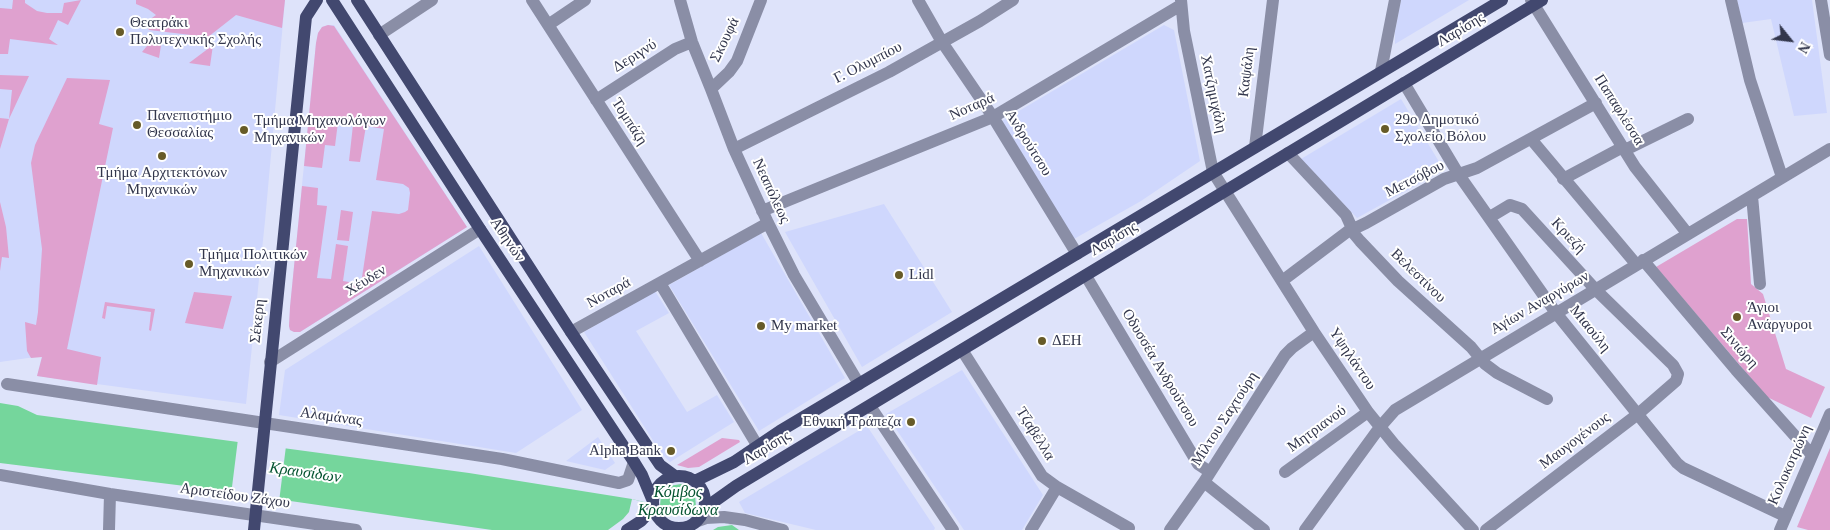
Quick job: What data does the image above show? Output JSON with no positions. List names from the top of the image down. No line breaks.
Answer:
{"streets":{"main road":["Λαρίσης","Αθηνών","Σέκερη"],"street":["Σκουφά","Δεριγνύ","Γ. Ολυμπίου","Καψάλη","Χατζημιχάλη","Νοταρά","Παπαφλέσσα","Τομπάζη","Ανδρούτσου","Μετσόβου","Νεαπόλεως","Κριεζή","Βελεστίνου","Χέυδεν","Αγίων Αναργύρων","Μιαούλη","Σινιώρη","Υψηλάντου","Οδυσσέα Ανδρούτσου","Αλαμάνας","Μίλτου Σαχτούρη","Μητριανού","Τζαβέλλα","Μαυγογένους","Κολοκοτρώνη","Αριστείδου Ζάχου"]},"crossings":[["Λαρίσης","Καψάλη"],["Λαρίσης","Χατζημιχάλη"],["Λαρίσης","Παπαφλέσσα"],["Λαρίσης","Ανδρούτσου"],["Λαρίσης","Νεαπόλεως"],["Λαρίσης","Αθηνών"],["Λαρίσης","Βελεστίνου"],["Λαρίσης","Μιαούλη"],["Λαρίσης","Υψηλάντου"],["Λαρίσης","Οδυσσέα Ανδρούτσου"],["Λαρίσης","Τζαβέλλα"],["Σκουφά","Νεαπόλεως"],["Δεριγνύ","Τομπάζη"],["Δεριγνύ","Νεαπόλεως"],["Γ. Ολυμπίου","Ανδρούτσου"],["Γ. Ολυμπίου","Νεαπόλεως"],["Χατζημιχάλη","Νοταρά"],["Χατζημιχάλη","Υψηλάντου"],["Νοταρά","Τομπάζη"],["Νοταρά","Ανδρούτσου"],["Νοταρά","Νεαπόλεως"],["Νοταρά","Αθηνών"],["Παπαφλέσσα","Μετσόβου"],["Παπαφλέσσα","Αγίων Αναργύρων"],["Μετσόβου","Βελεστίνου"],["Μετσόβου","Μιαούλη"],["Μετσόβου","Σινιώρη"],["Μετσόβου","Υψηλάντου"],["Κριεζή","Αγίων Αναργύρων"],["Κριεζή","Μιαούλη"],["Κριεζή","Μαυγογένους"],["Αθηνών","Χέυδεν"],["Αθηνών","Αλαμάνας"],["Βελεστίνου","Αγίων Αναργύρων"],["Χέυδεν","Σέκερη"],["Αγίων Αναργύρων","Μιαούλη"],["Αγίων Αναργύρων","Σινιώρη"],["Αγίων Αναργύρων","Υψηλάντου"],["Σέκερη","Αλαμάνας"],["Σέκερη","Αριστείδου Ζάχου"],["Μιαούλη","Μαυγογένους"],["Μιαούλη","Κολοκοτρώνη"],["Σινιώρη","Κολοκοτρώνη"],["Υψηλάντου","Μίλτου Σαχτούρη"],["Υψηλάντου","Μητριανού"],["Οδυσσέα Ανδρούτσου","Μίλτου Σαχτούρη"]],"water":["Κραυσίδων","Κόμβος Κραυσίδωνα"],"places":["Θεατράκι Πολυτεχνικής Σχολής","Πανεπιστήμιο Θεσσαλίας","29ο Δημοτικό Σχολείο Βόλου","Τμήμα Μηχανολόγων Μηχανικών","Τμήμα Αρχιτεκτόνων Μηχανικών","Τμήμα Πολιτικών Μηχανικών","Lidl","Άγιοι Ανάργυροι","My market","ΔΕΗ","Εθνική Τράπεζα","Alpha Bank"],"north":"bottom right"}
